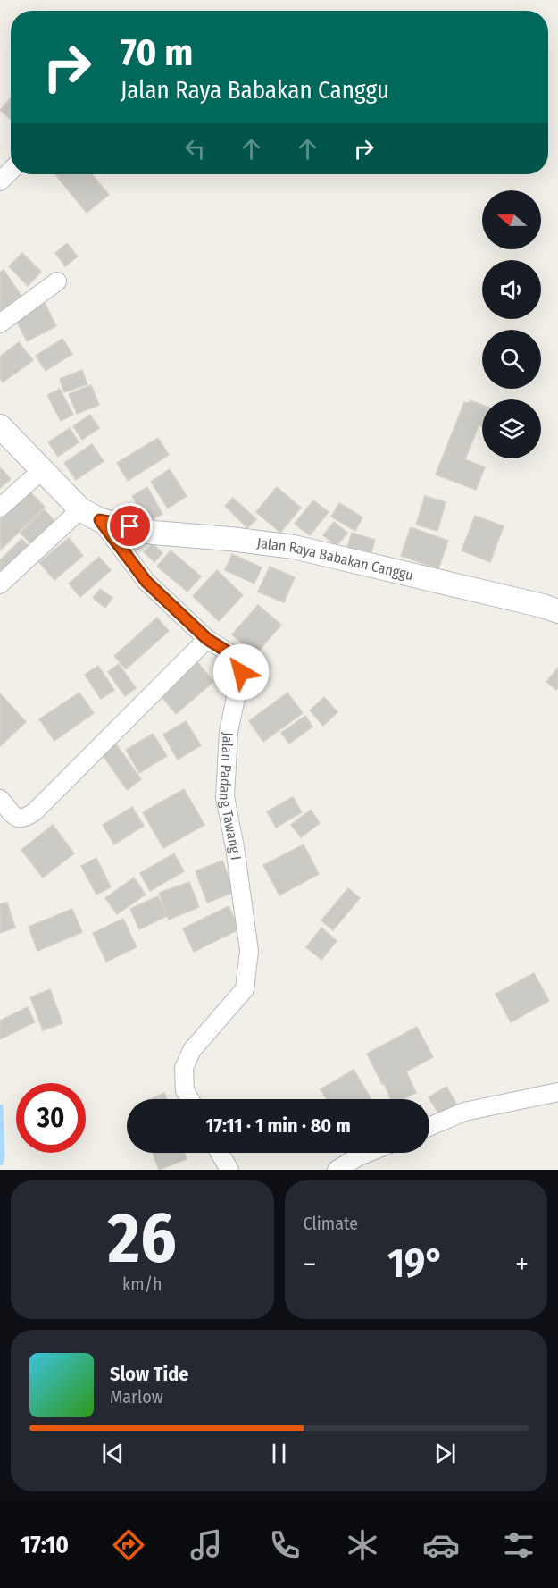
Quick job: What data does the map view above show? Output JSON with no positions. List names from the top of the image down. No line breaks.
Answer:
{"streets":{"street":["Jalan Raya Babakan Canggu","Jalan Padang Tawang I"]},"crossings":[["Jalan Raya Babakan Canggu","Jalan Padang Tawang I"]],"north":"left","page":{"turn":["70 m","Jalan Raya Babakan Canggu"],"limit":"30","trip":"17:11 · 1 min · 80 m","tile":[["26","km/h"],"Climate"],"heat":["−","19°","+"],"song":["Slow Tide","Marlow"],"tabs":"17:10"}}
